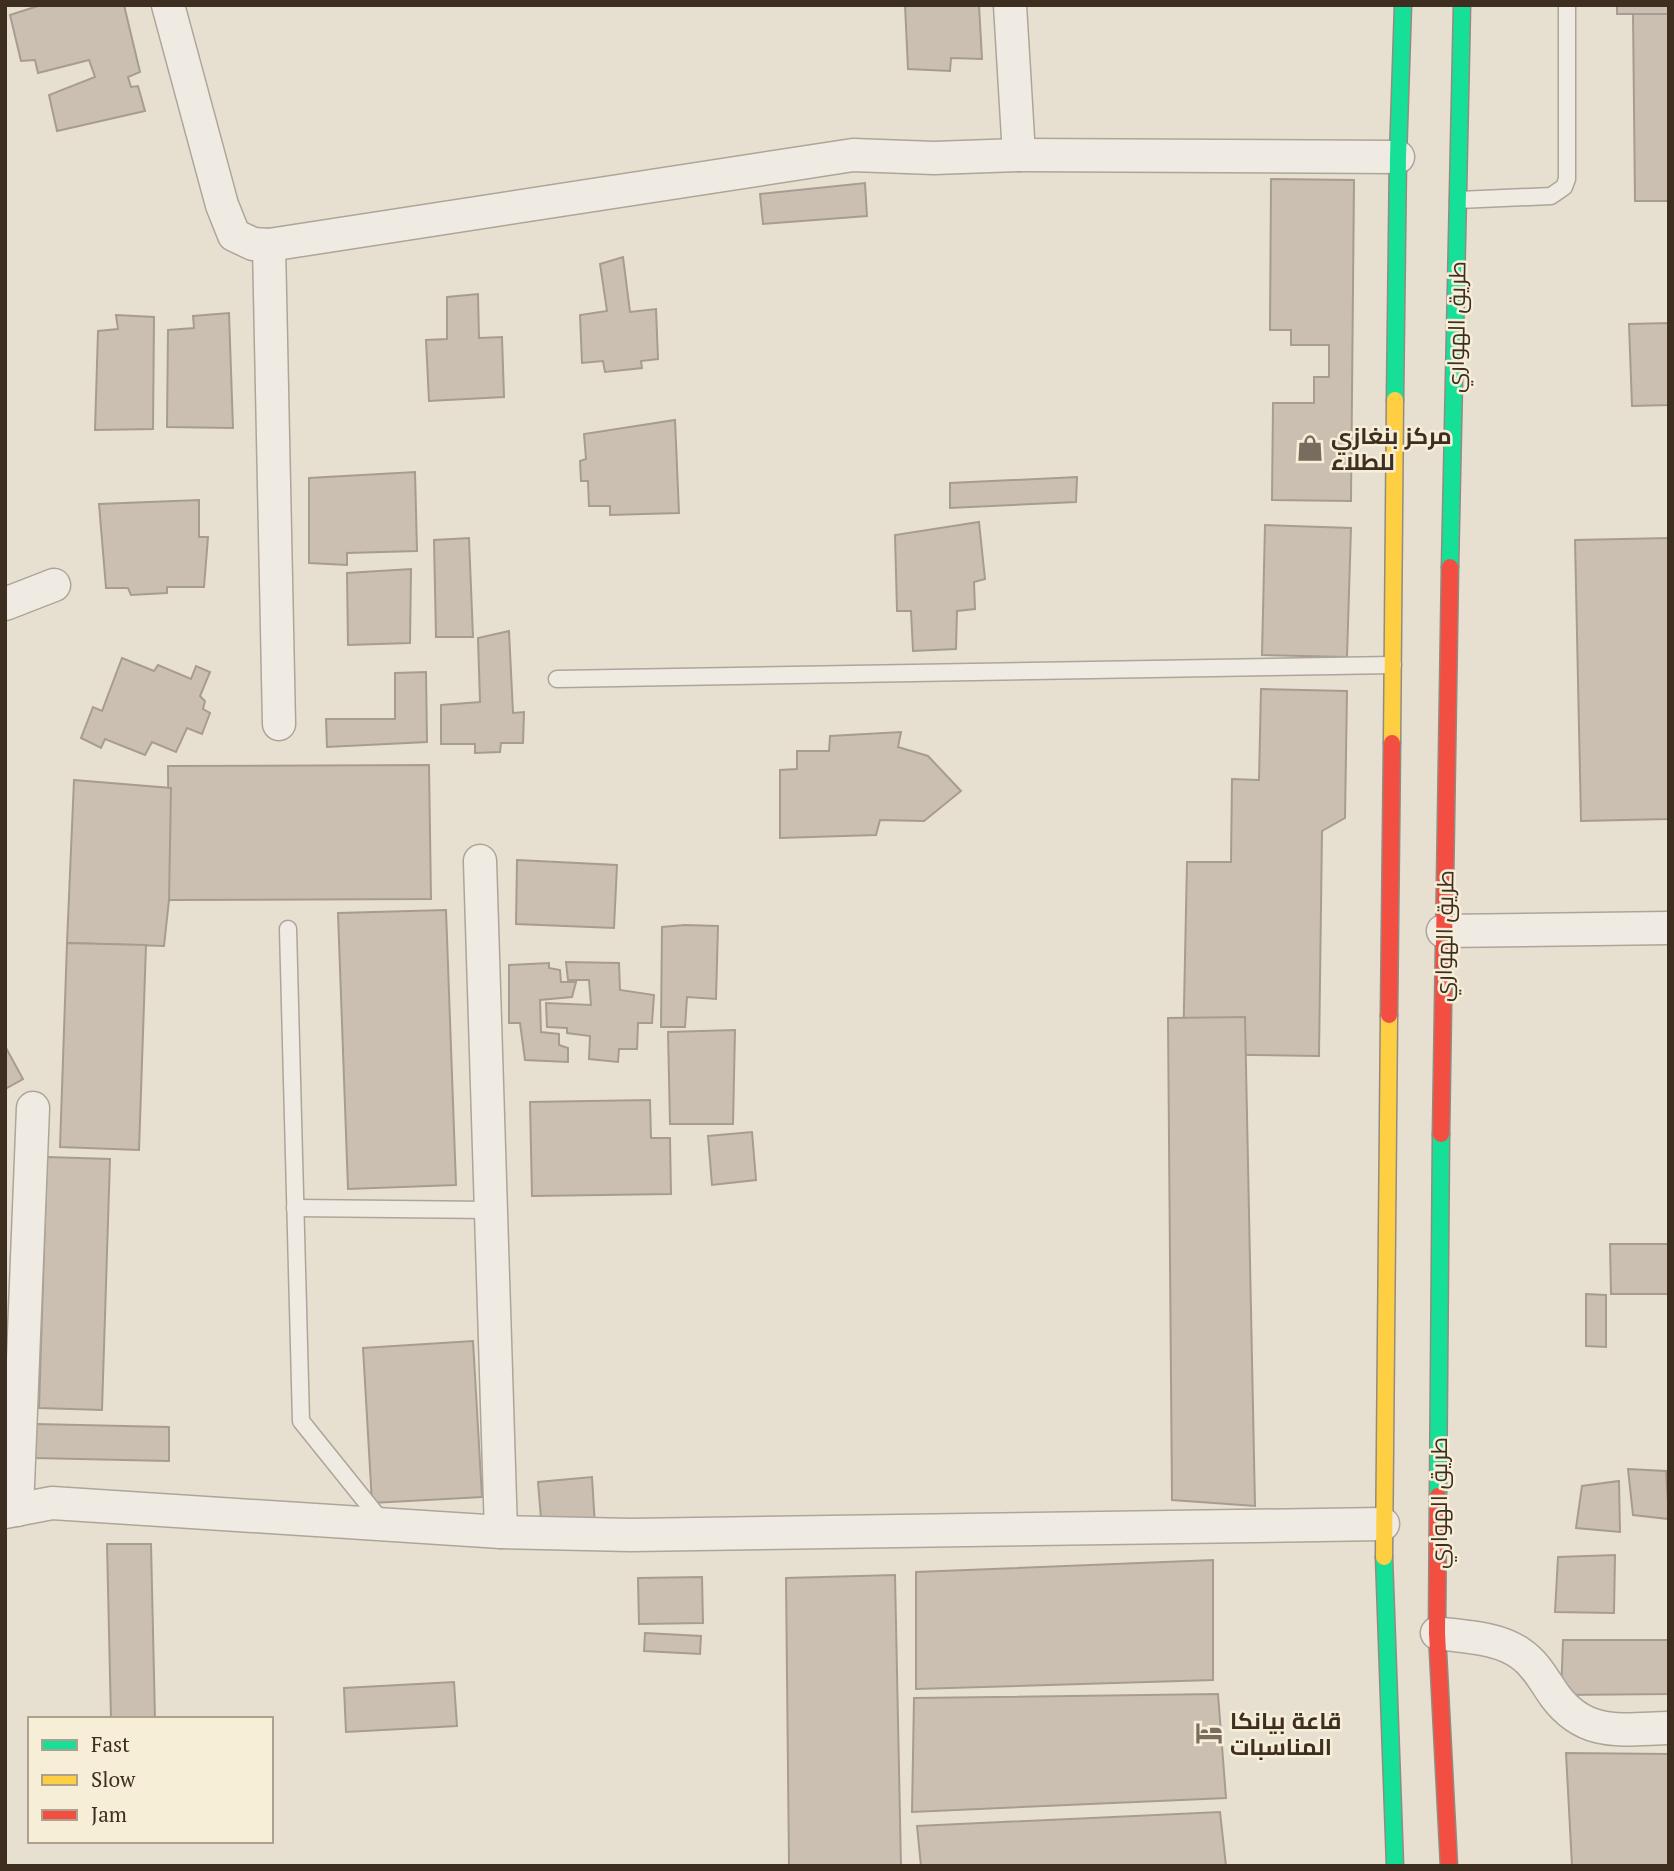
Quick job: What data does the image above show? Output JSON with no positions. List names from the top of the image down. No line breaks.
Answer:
{"streets":{"highway":["طريق الهواري"]},"places":{"shop":["مركز بنغازي للطلاء"],"hotel":["قاعة بيانكا المناسبات"]},"legend":["Fast","Slow","Jam"]}
